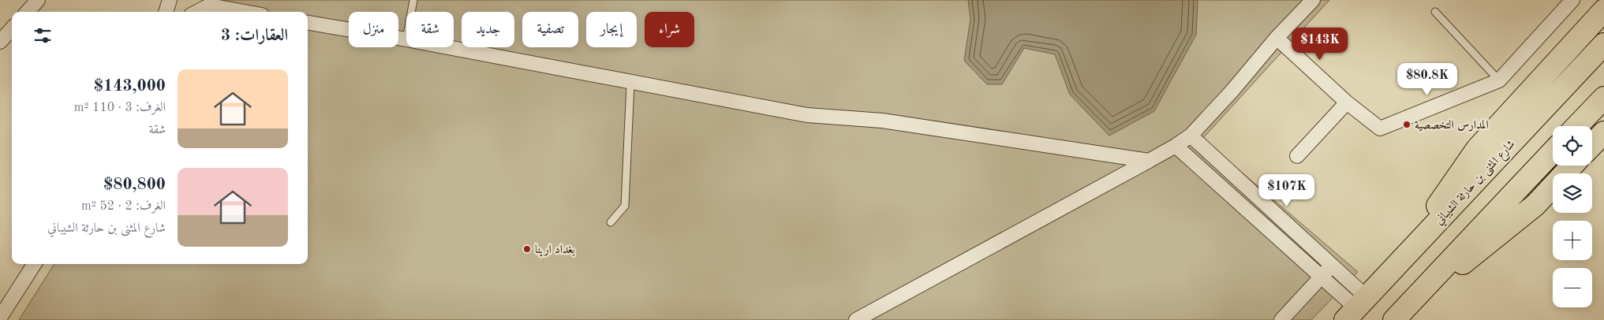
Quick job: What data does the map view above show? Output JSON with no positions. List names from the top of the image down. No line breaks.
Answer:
{"streets":{"main road":["شارع المثنى بن حارثة الشيباني"]},"places":["المدارس التخصصية","بغداد ارينا"],"page":{"chip":["شراء","إيجار","تصفية","جديد","شقة","منزل"],"heading":"العقارات: 3","price":["$143K","$80.8K","$107K"],"list":[{"name":"$143,000","note":"الغرف: 3 · 110 m² · شقة"},{"name":"$80,800","note":"الغرف: 2 · 52 m² · شارع المثنى بن حارثة الشيباني"}],"map_buttons":["+","−"]}}
